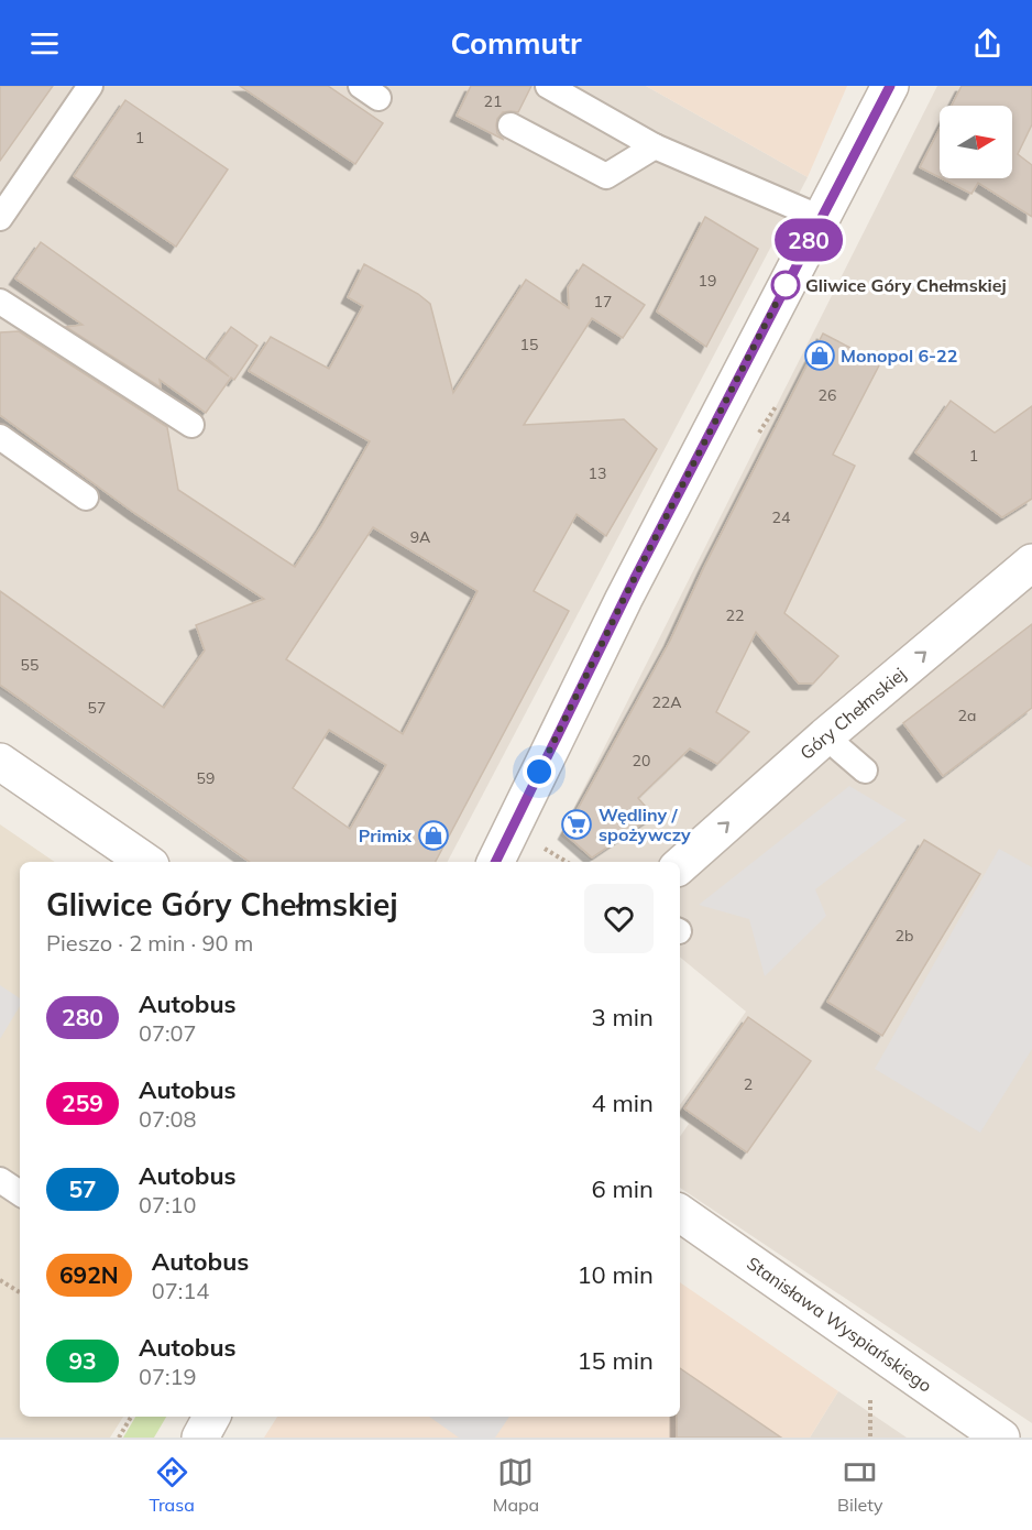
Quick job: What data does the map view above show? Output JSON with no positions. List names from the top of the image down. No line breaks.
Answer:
{"streets":{"street":["Góry Chełmskiej","Stanisława Wyspiańskiego"]},"places":{"other":["Gliwice Góry Chełmskiej"],"shop":["Monopol 6-22","Primix"],"supermarket":["Wędliny / spożywczy"]},"lines":["bus line 280"],"house_numbers":["21","1","19","17","15","26","1","13","24","9A","22","55","22A","57","2a","20","59","2b","2"],"north":"right","page":{"header":"Commutr","on_map":"280","heading":["Gliwice Góry Chełmskiej","Pieszo · 2 min · 90 m"],"list":[{"mark":"280","name":"Autobus","note":"07:07","value":"3 min"},{"mark":"259","name":"Autobus","note":"07:08","value":"4 min"},{"mark":"57","name":"Autobus","note":"07:10","value":"6 min"},{"mark":"692N","name":"Autobus","note":"07:14","value":"10 min"},{"mark":"93","name":"Autobus","note":"07:19","value":"15 min"}],"tabs":["Trasa","Mapa","Bilety"]}}
